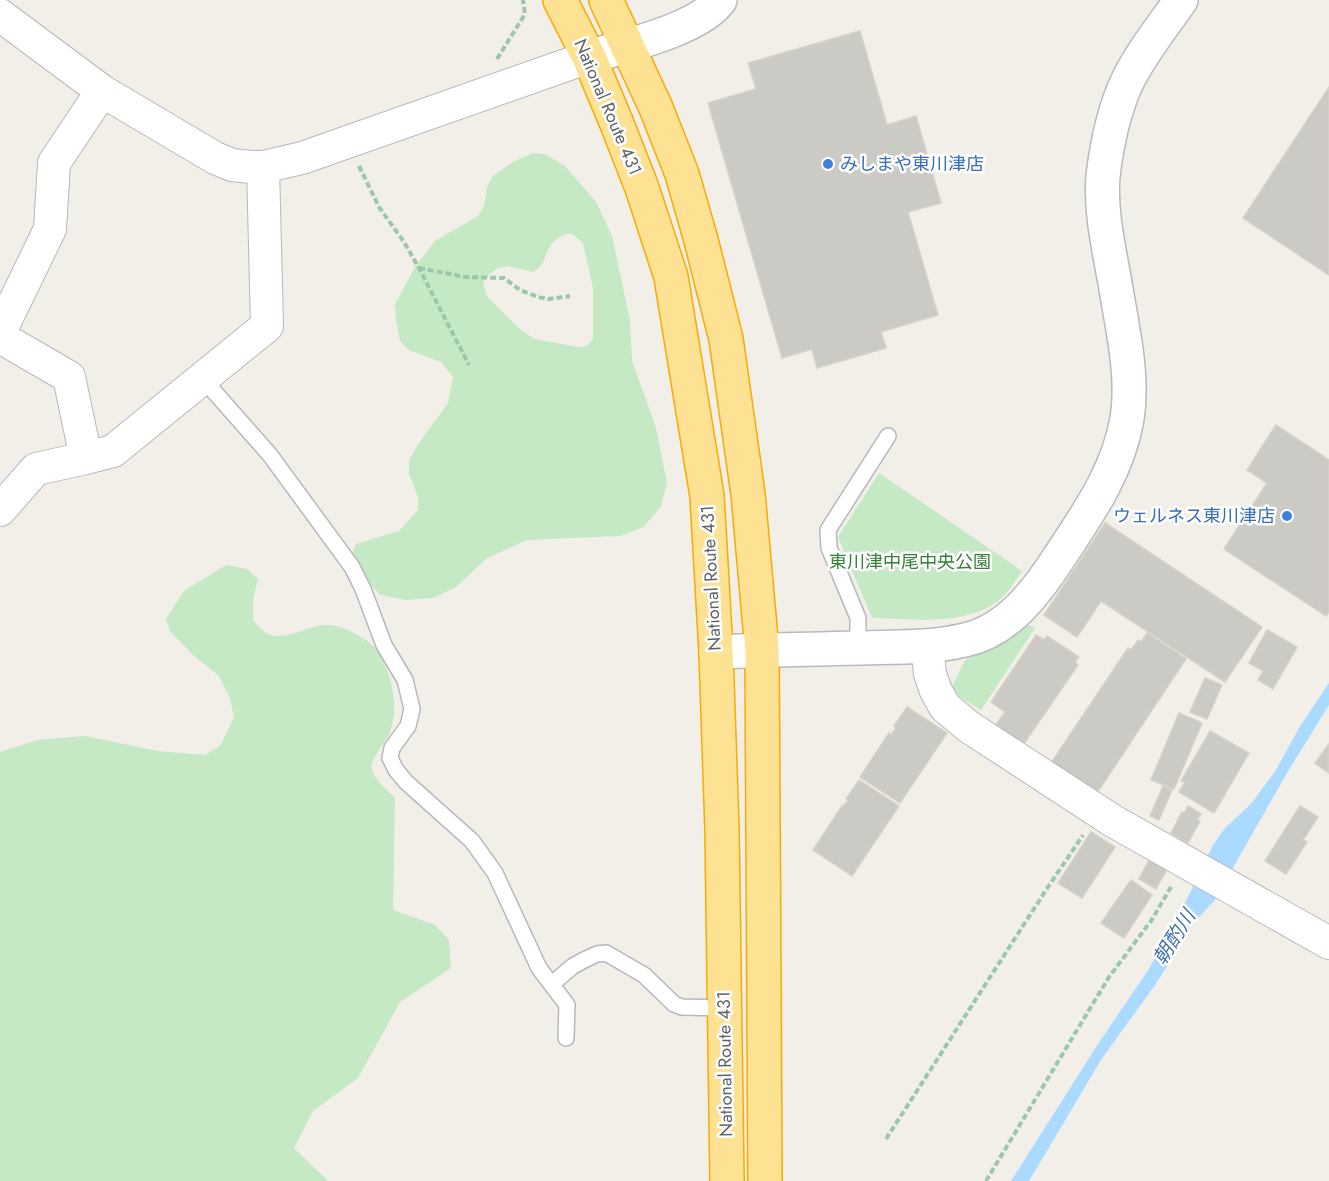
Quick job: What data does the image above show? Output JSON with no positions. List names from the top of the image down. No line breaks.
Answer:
{"streets":{"highway":["National Route 431"]},"water":["朝酌川"],"parks":["東川津中尾中央公園"],"places":["みしまや東川津店","ウェルネス東川津店"]}
